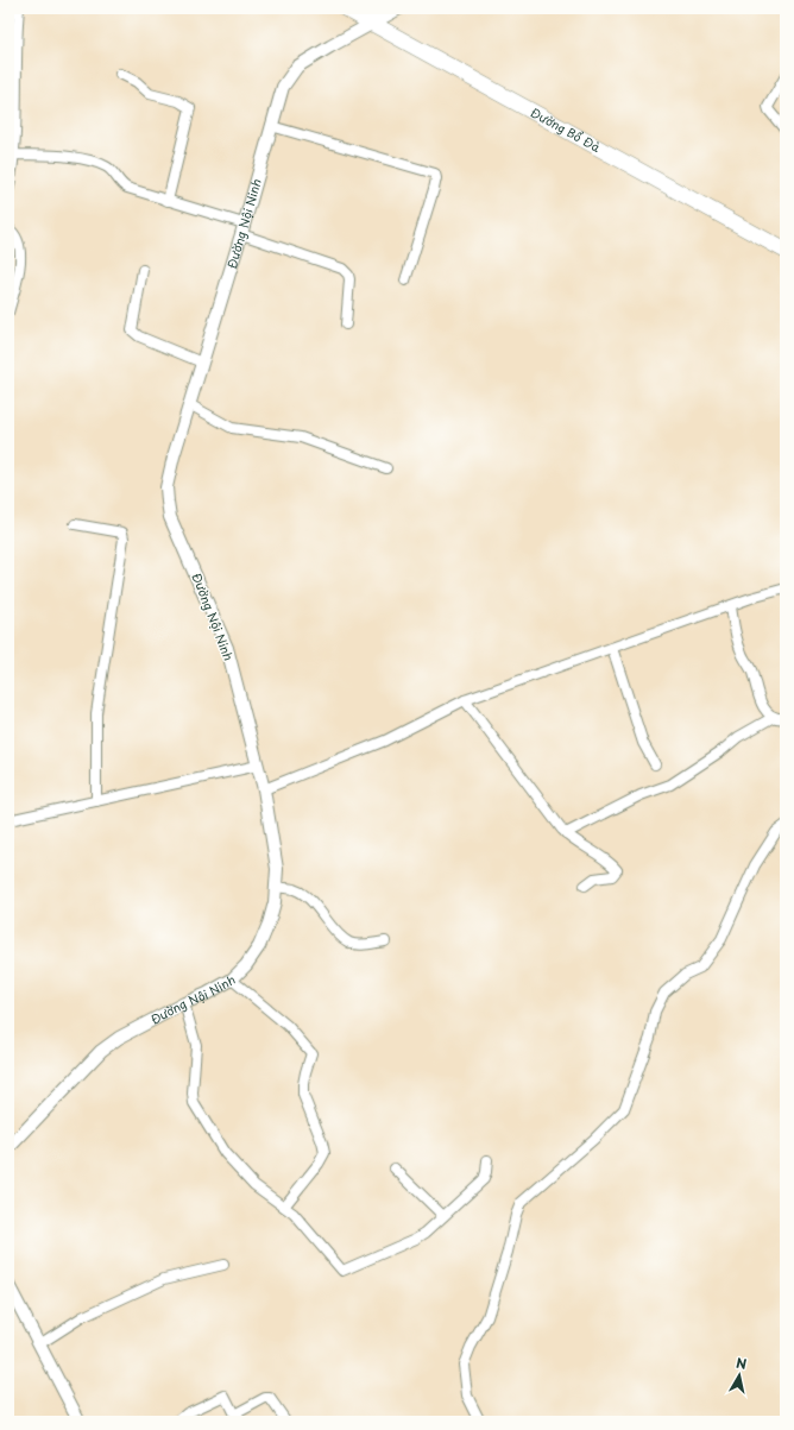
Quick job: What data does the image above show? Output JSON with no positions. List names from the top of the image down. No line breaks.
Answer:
{"streets":{"main road":["Đường Bổ Đà"],"street":["Đường Nội Ninh"]},"crossings":[["Đường Bổ Đà","Đường Nội Ninh"]],"north":"top"}
